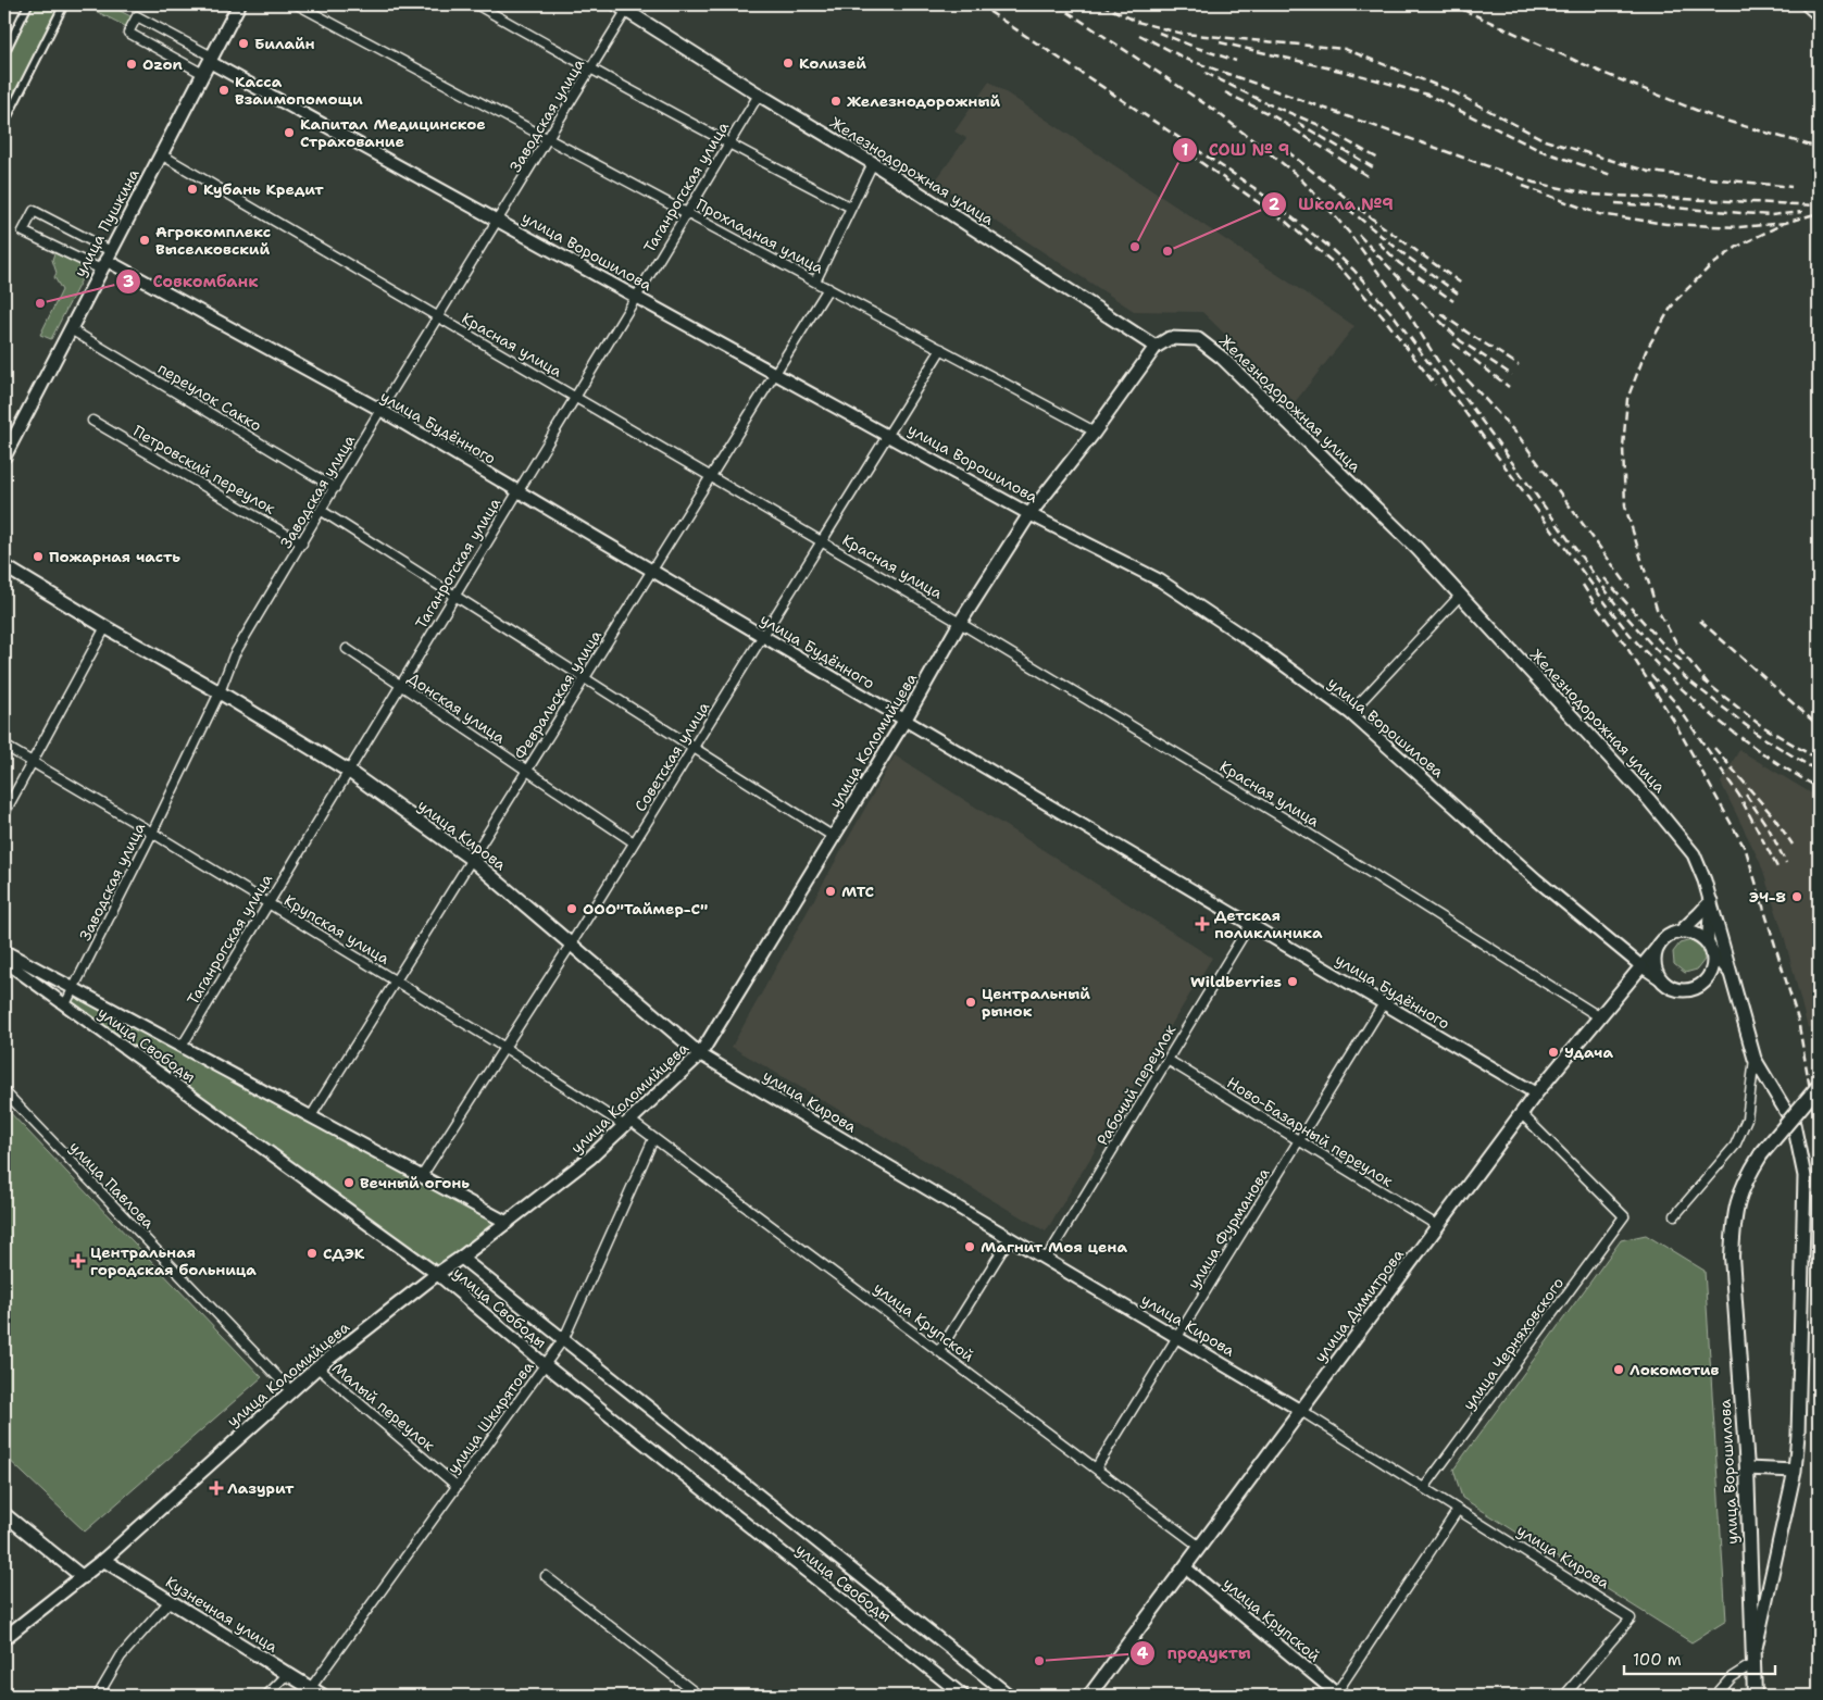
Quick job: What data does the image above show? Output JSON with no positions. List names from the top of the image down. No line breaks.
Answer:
{"streets":{"main road":["Железнодорожная улица","улица Пушкина","улица Ворошилова","улица Коломийцева","улица Кирова","улица Димитрова","Кузнечная улица"],"street":["Заводская улица","Таганрогская улица","Прохладная улица","Красная улица","переулок Сакко","улица Будённого","Петровский переулок","Февральская улица","Донская улица","Советская улица","Крупская улица","улица Свободы","Рабочий переулок","Ново-Базарный переулок","улица Павлова","улица Фурманова","улица Крупской","улица Черняховского","Малый переулок","улица Шкирятова"]},"crossings":[["Заводская улица","Железнодорожная улица"],["Заводская улица","Прохладная улица"],["Заводская улица","улица Ворошилова"],["Заводская улица","Красная улица"],["Заводская улица","переулок Сакко"],["Заводская улица","улица Будённого"],["Заводская улица","Петровский переулок"],["Заводская улица","улица Кирова"],["Заводская улица","Крупская улица"],["Заводская улица","улица Свободы"],["Железнодорожная улица","Таганрогская улица"],["Железнодорожная улица","улица Ворошилова"],["Железнодорожная улица","улица Коломийцева"],["Таганрогская улица","Прохладная улица"],["Таганрогская улица","улица Ворошилова"],["Таганрогская улица","Красная улица"],["Таганрогская улица","улица Будённого"],["Таганрогская улица","Донская улица"],["Таганрогская улица","улица Кирова"],["Таганрогская улица","Крупская улица"],["Таганрогская улица","улица Свободы"],["улица Пушкина","улица Ворошилова"],["улица Пушкина","Красная улица"],["улица Пушкина","переулок Сакко"],["улица Пушкина","улица Будённого"],["Прохладная улица","Февральская улица"],["Прохладная улица","улица Коломийцева"],["Прохладная улица","Советская улица"],["улица Ворошилова","Февральская улица"],["улица Ворошилова","улица Коломийцева"],["улица Ворошилова","Советская улица"],["улица Ворошилова","улица Димитрова"],["Красная улица","Февральская улица"],["Красная улица","улица Коломийцева"],["Красная улица","Советская улица"],["Красная улица","улица Димитрова"],["улица Будённого","Февральская улица"],["улица Будённого","улица Коломийцева"],["улица Будённого","Советская улица"],["улица Будённого","Рабочий переулок"],["улица Будённого","улица Фурманова"],["улица Будённого","улица Димитрова"],["Февральская улица","Донская улица"],["Февральская улица","улица Кирова"],["Февральская улица","Крупская улица"],["Февральская улица","улица Свободы"],["Донская улица","Советская улица"],["улица Коломийцева","улица Кирова"],["улица Коломийцева","Крупская улица"],["улица Коломийцева","улица Свободы"],["улица Коломийцева","улица Павлова"],["улица Коломийцева","улица Крупской"],["улица Коломийцева","Малый переулок"],["улица Коломийцева","Кузнечная улица"],["Советская улица","улица Кирова"],["Советская улица","Крупская улица"],["Советская улица","улица Свободы"],["улица Кирова","Рабочий переулок"],["улица Кирова","улица Фурманова"],["улица Кирова","улица Димитрова"],["улица Кирова","улица Черняховского"],["Крупская улица","улица Крупской"],["улица Свободы","улица Шкирятова"],["Рабочий переулок","Ново-Базарный переулок"],["Ново-Базарный переулок","улица Фурманова"],["Ново-Базарный переулок","улица Димитрова"],["улица Фурманова","улица Крупской"],["улица Димитрова","улица Крупской"],["улица Димитрова","улица Черняховского"],["улица Крупской","улица Шкирятова"],["Малый переулок","улица Шкирятова"],["улица Шкирятова","Кузнечная улица"]],"places":{"other":["Билайн","Колизей","Ozon","Касса Взаимопомощи","Железнодорожный","Капитал Медицинское Страхование","Кубань Кредит","Агрокомплекс Выселковский","СОШ № 9","Школа №9","Совкомбанк","Пожарная часть","МТС","ЭЧ-8","ООО\"Таймер-С\"","Wildberries","Центральный рынок","Удача","Вечный огонь","Магнит Моя цена","СДЭК","Локомотив","продукты"],"health":["Детская поликлиника","Центральная городская больница","Лазурит"]},"scale_bar":"100 m"}
